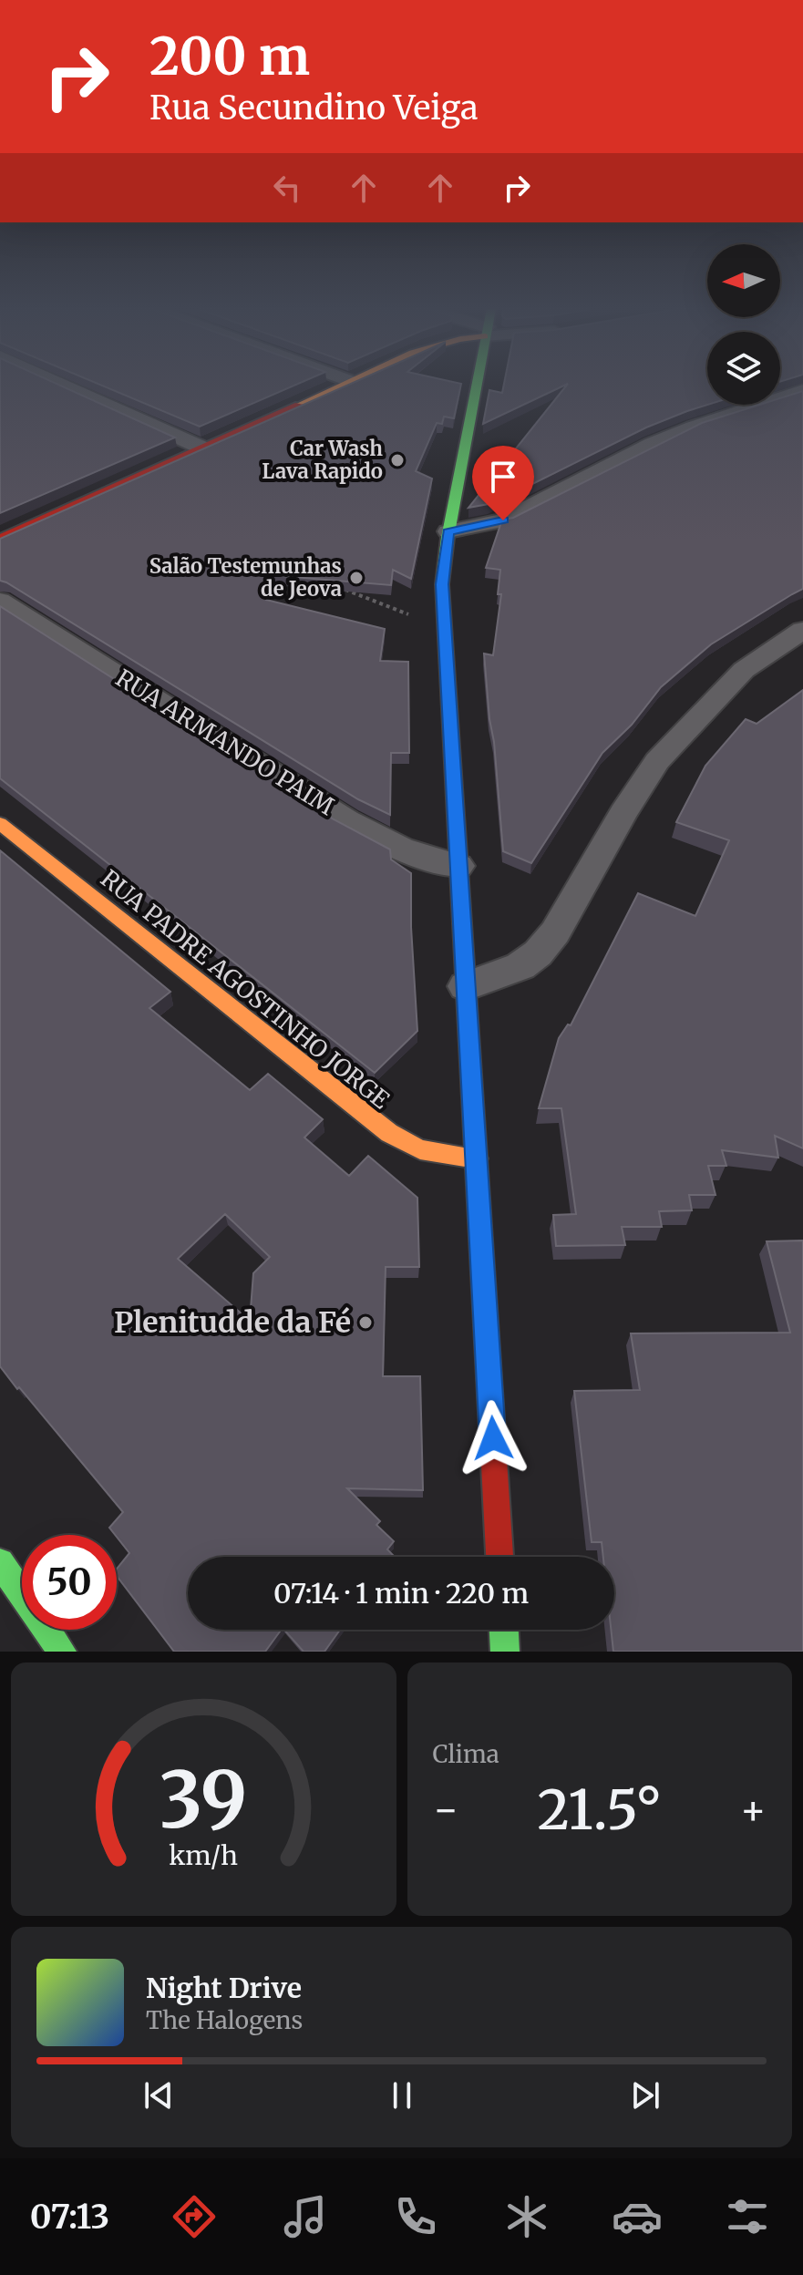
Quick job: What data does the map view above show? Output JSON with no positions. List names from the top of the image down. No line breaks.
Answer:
{"streets":{"main road":["RUA PADRE AGOSTINHO JORGE"],"street":["RUA ARMANDO PAIM"]},"places":["Car Wash Lava Rapido","Salão Testemunhas de Jeova","Plenitudde da Fé"],"north":"left","page":{"turn":["200 m","Rua Secundino Veiga"],"limit":"50","trip":"07:14 · 1 min · 220 m","tile":"Clima","heat":["−","21.5°","+"],"song":["Night Drive","The Halogens"],"tabs":"07:13","gauge":["39","km/h"]}}
